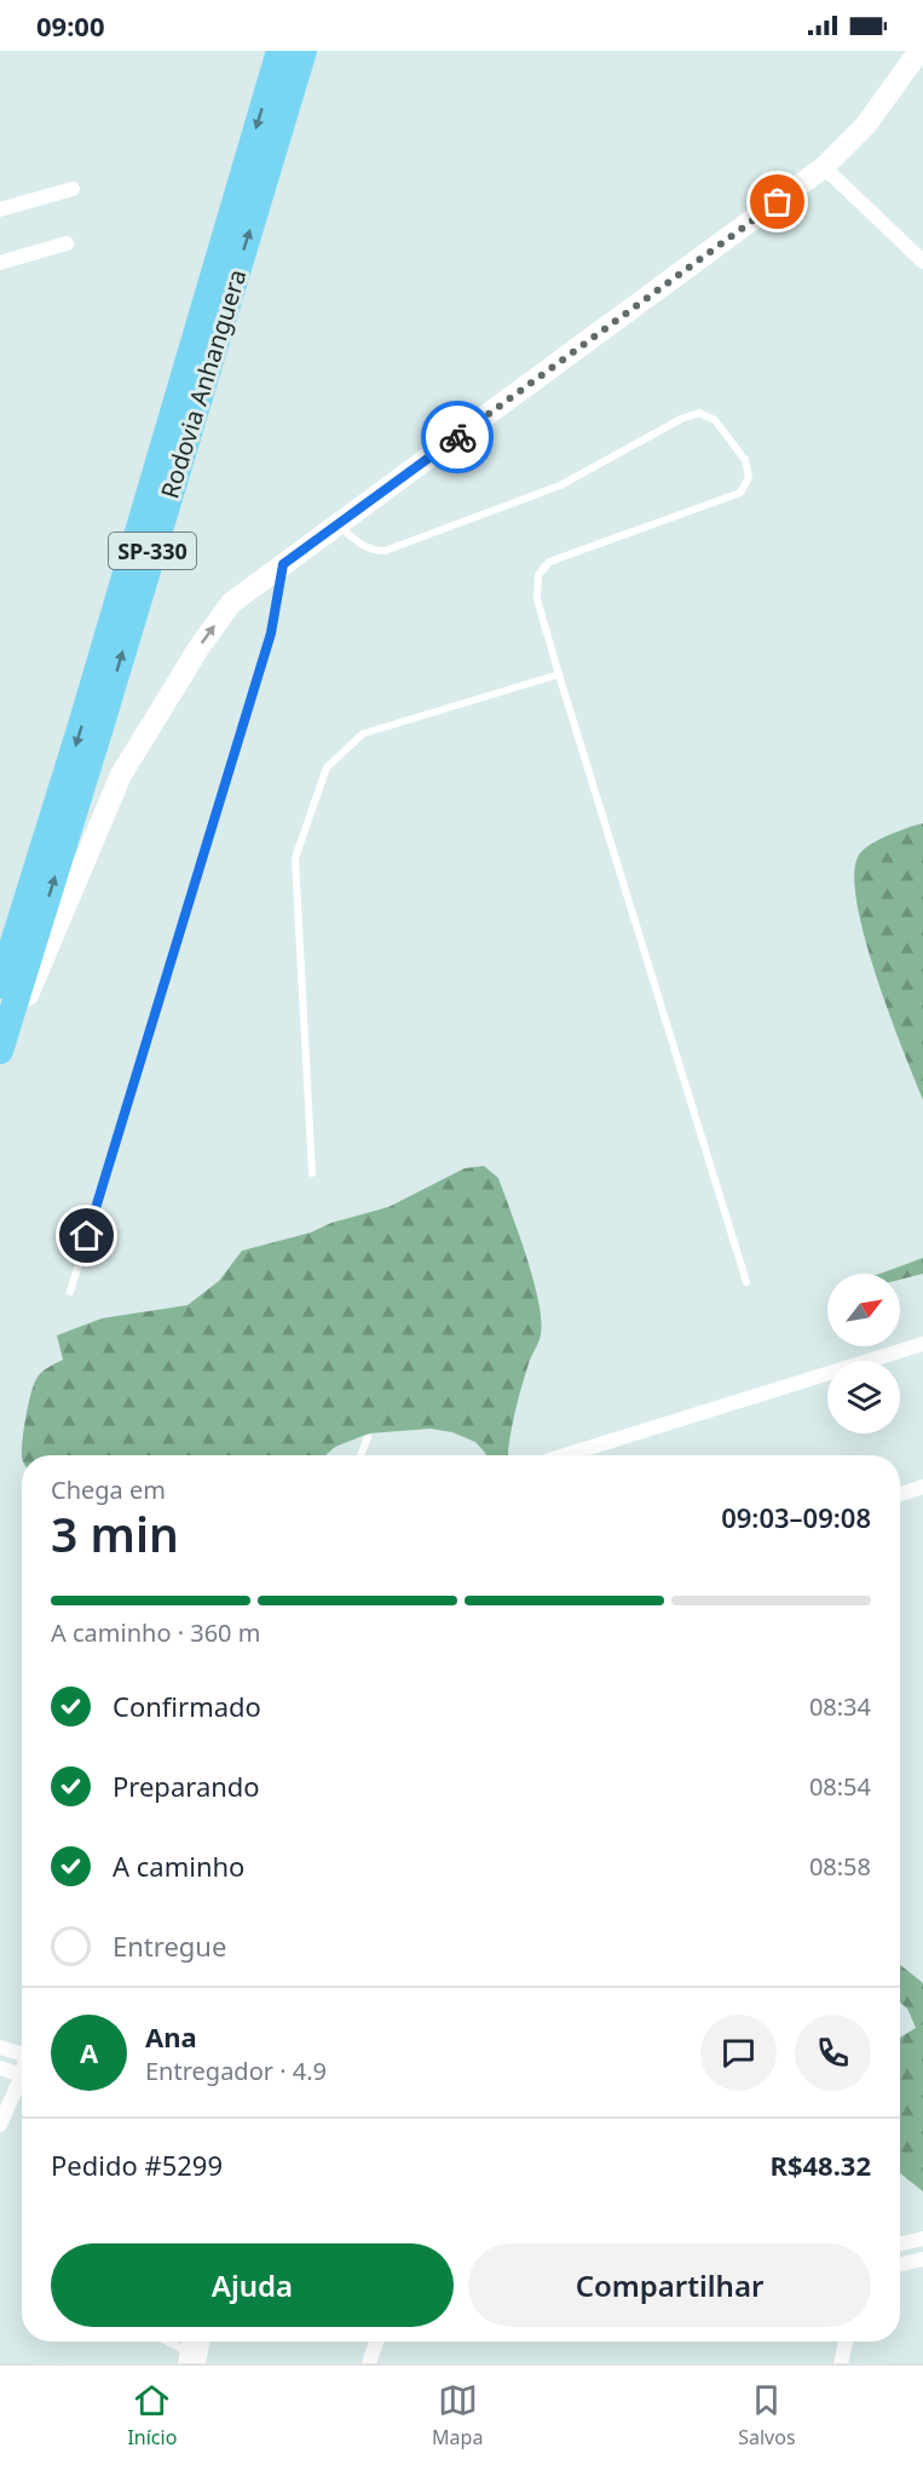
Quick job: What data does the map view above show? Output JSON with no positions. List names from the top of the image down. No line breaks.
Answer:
{"streets":{"highway":["Rodovia Anhanguera","SP-330"]},"north":"top right","page":{"status":"09:00","heading":["3 min","Chega em","09:03–09:08"],"panel":["Ana","Entregador · 4.9","Pedido #5299","R$48.32"],"bar":"A caminho · 360 m","list":[["Confirmado","08:34"],["Preparando","08:54"],["A caminho","08:58"],"Entregue"],"round":"A","buttons":["Ajuda","Compartilhar"],"tabs":["Início","Mapa","Salvos"]}}
